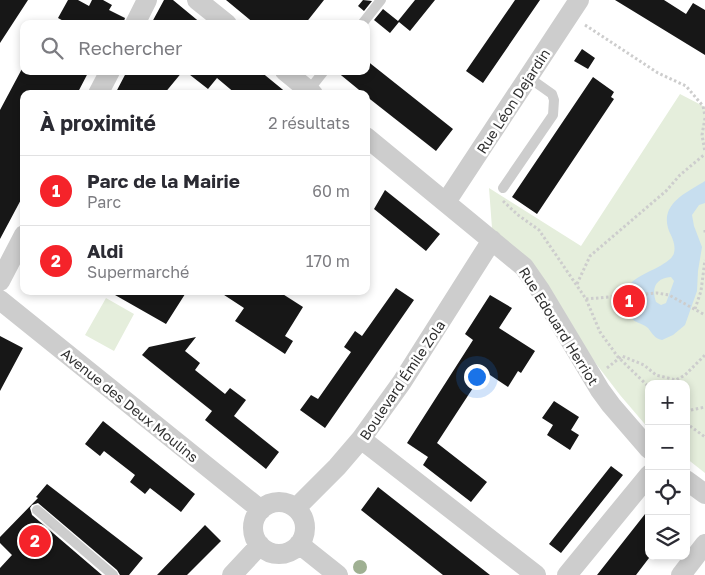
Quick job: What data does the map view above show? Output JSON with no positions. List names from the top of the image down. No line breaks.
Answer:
{"streets":{"street":["Rue Léon Dejardin","Rue Edouard Herriot","Boulevard Émile Zola","Avenue des Deux Moulins"]},"crossings":[["Rue Léon Dejardin","Rue Edouard Herriot"],["Rue Edouard Herriot","Boulevard Émile Zola"],["Boulevard Émile Zola","Avenue des Deux Moulins"]],"page":{"search":"Rechercher","heading":["À proximité","2 résultats"],"list":[{"mark":"1","name":"Parc de la Mairie","note":"Parc","value":"60 m"},{"mark":"2","name":"Aldi","note":"Supermarché","value":"170 m"}],"pins":["1","2"],"map_buttons":["+","−"]}}
